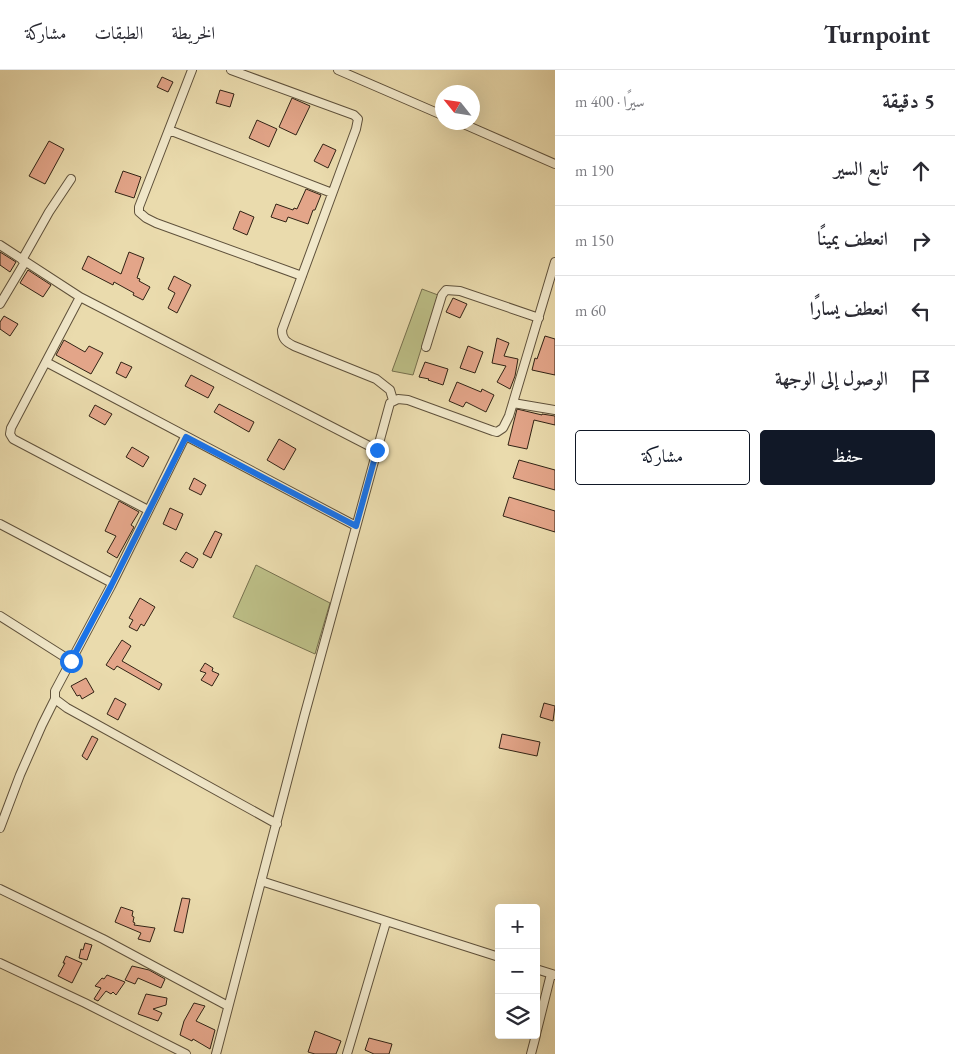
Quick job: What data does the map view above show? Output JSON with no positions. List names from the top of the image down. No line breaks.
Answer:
{"north":"top left","page":{"header":"Turnpoint","nav":["الخريطة","الطبقات","مشاركة"],"heading":["5 دقيقة","سيرًا · 400 m"],"list":[["تابع السير","190 m"],["انعطف يمينًا","150 m"],["انعطف يسارًا","60 m"],"الوصول إلى الوجهة"],"buttons":["حفظ","مشاركة"],"map_buttons":["+","−"]}}
